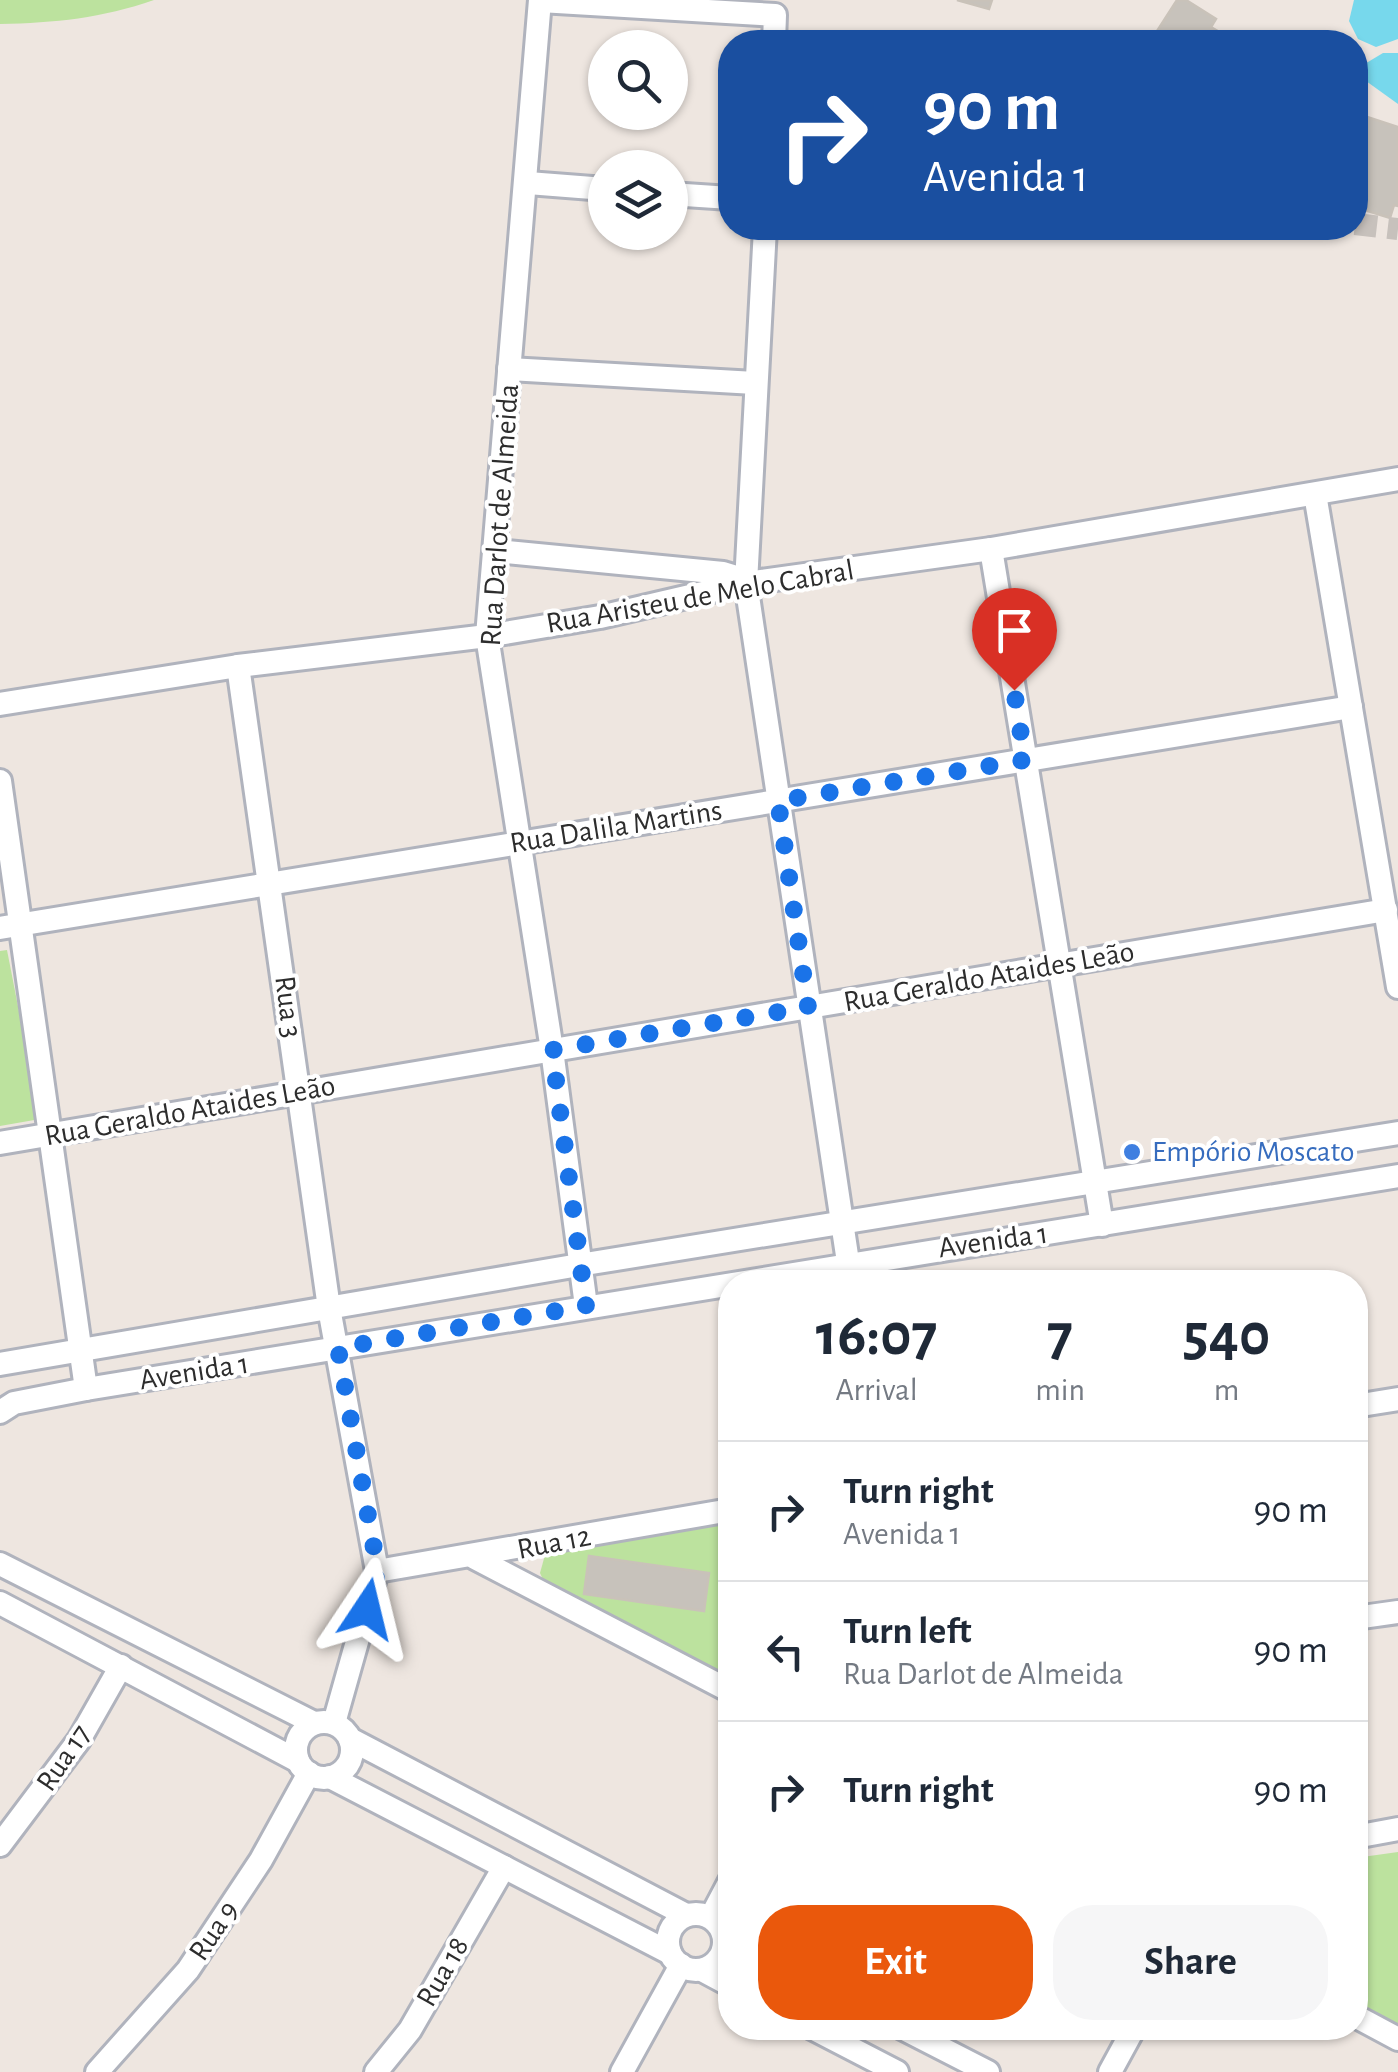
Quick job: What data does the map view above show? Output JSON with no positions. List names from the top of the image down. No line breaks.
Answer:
{"streets":{"street":["Rua Darlot de Almeida","Rua Aristeu de Melo Cabral","Rua Dalila Martins","Rua Geraldo Ataides Leão","Rua 3","Avenida 1","Rua 12","Rua 17","Rua 9","Rua 18"]},"crossings":[["Rua Darlot de Almeida","Rua Aristeu de Melo Cabral"],["Rua Darlot de Almeida","Rua Dalila Martins"],["Rua Darlot de Almeida","Rua Geraldo Ataides Leão"],["Rua Darlot de Almeida","Avenida 1"],["Rua Aristeu de Melo Cabral","Rua 3"],["Rua Dalila Martins","Rua 3"],["Rua Geraldo Ataides Leão","Rua 3"],["Rua 3","Avenida 1"]],"places":["Empório Moscato"],"page":{"turn":["90 m","Avenida 1"],"eta":["16:07","Arrival","7","min","540","m"],"list":[{"name":"Turn right","note":"Avenida 1","value":"90 m"},{"name":"Turn left","note":"Rua Darlot de Almeida","value":"90 m"},{"name":"Turn right","value":"90 m"}],"buttons":["Exit","Share"]}}
